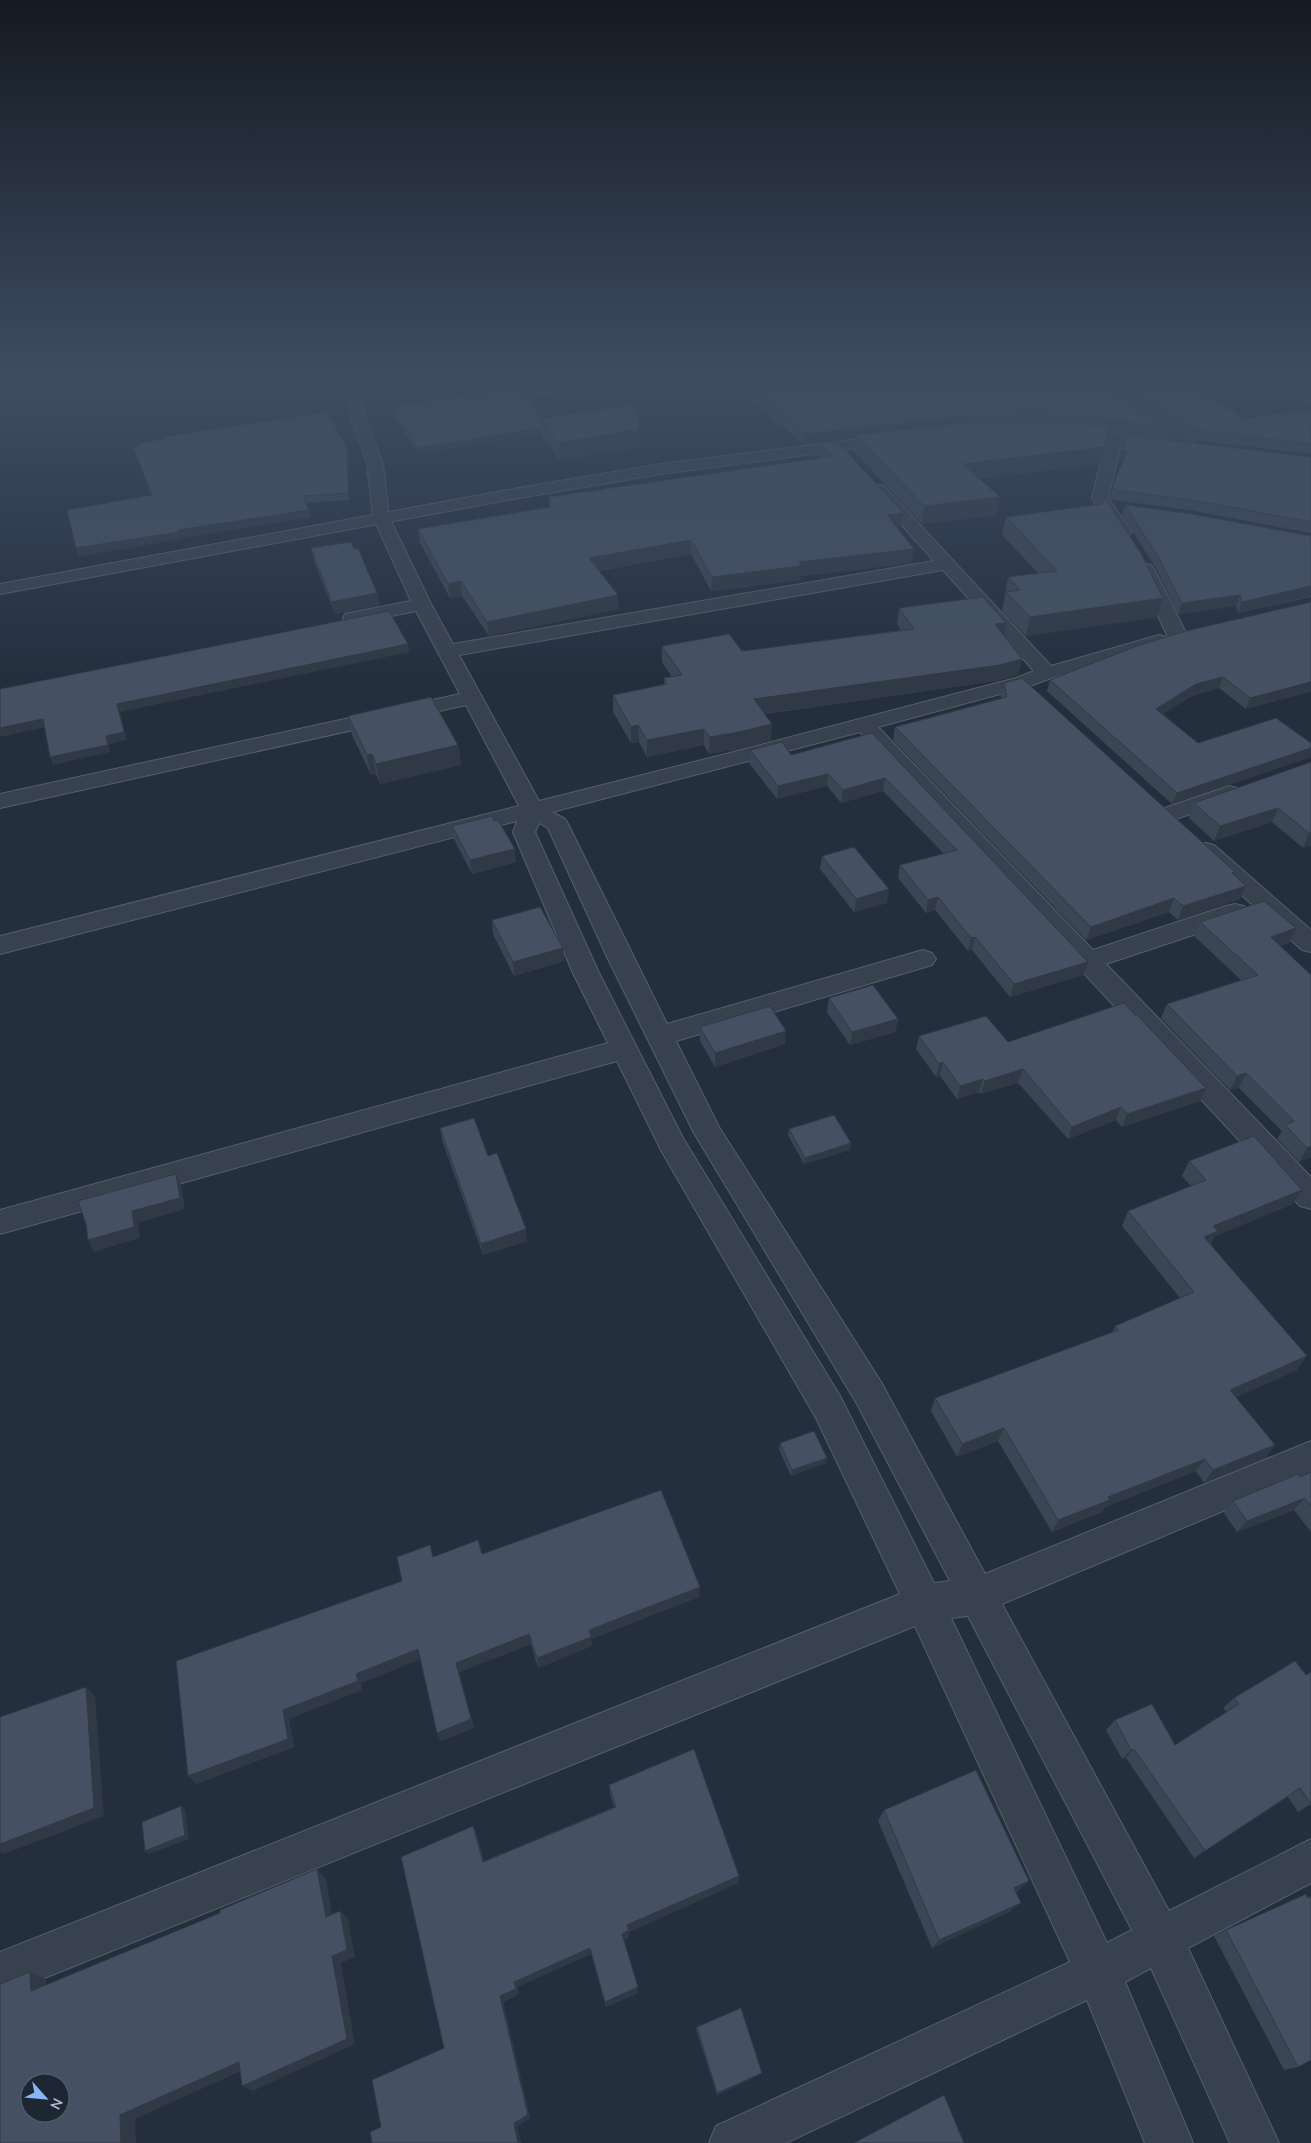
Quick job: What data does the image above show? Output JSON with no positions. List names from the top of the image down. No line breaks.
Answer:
{"north":"bottom right"}
